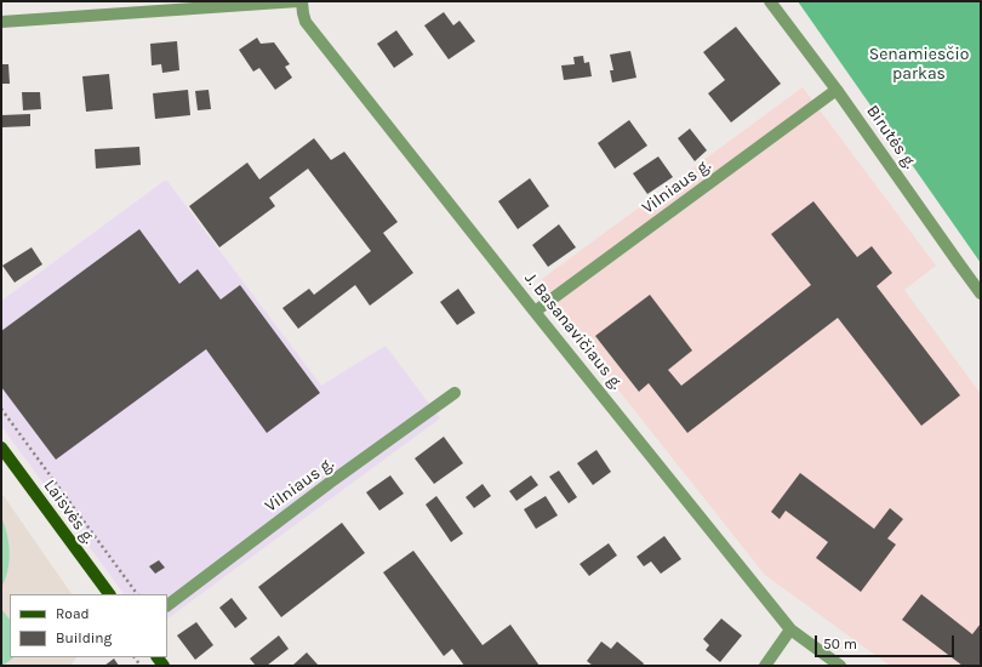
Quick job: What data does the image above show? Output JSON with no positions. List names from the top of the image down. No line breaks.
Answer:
{"streets":{"main road":["Laisvės g."],"street":["Birutės g.","Vilniaus g.","J. Basanavičiaus g."]},"crossings":[["Birutės g.","Vilniaus g."],["Vilniaus g.","J. Basanavičiaus g."]],"parks":["Senamiesčio parkas"],"legend":["Road","Building"],"scale_bar":"50 m"}
